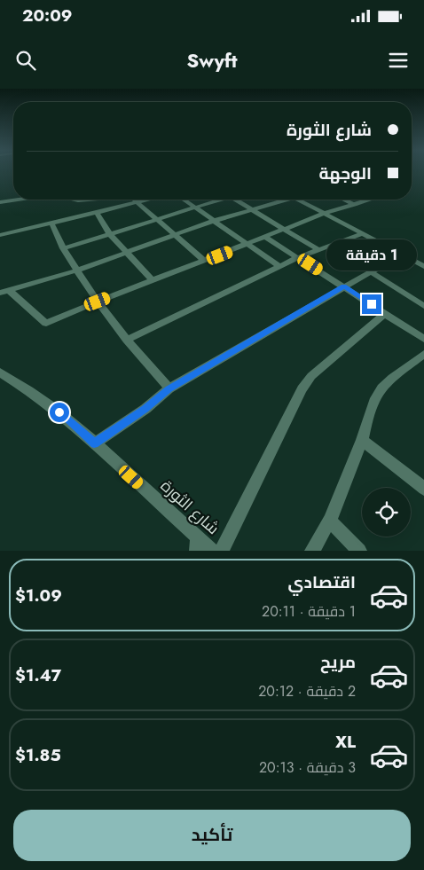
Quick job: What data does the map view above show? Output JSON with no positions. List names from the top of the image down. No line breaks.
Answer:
{"streets":{"street":["شارع الثورة"]},"page":{"status":"20:09","header":"Swyft","banner":["شارع الثورة","الوجهة"],"bubble":"1 دقيقة","list":[{"name":"اقتصادي","note":"1 دقيقة · 20:11","value":"$1.09"},{"name":"مريح","note":"2 دقيقة · 20:12","value":"$1.47"},{"name":"XL","note":"3 دقيقة · 20:13","value":"$1.85"}],"buttons":"تأكيد"}}
